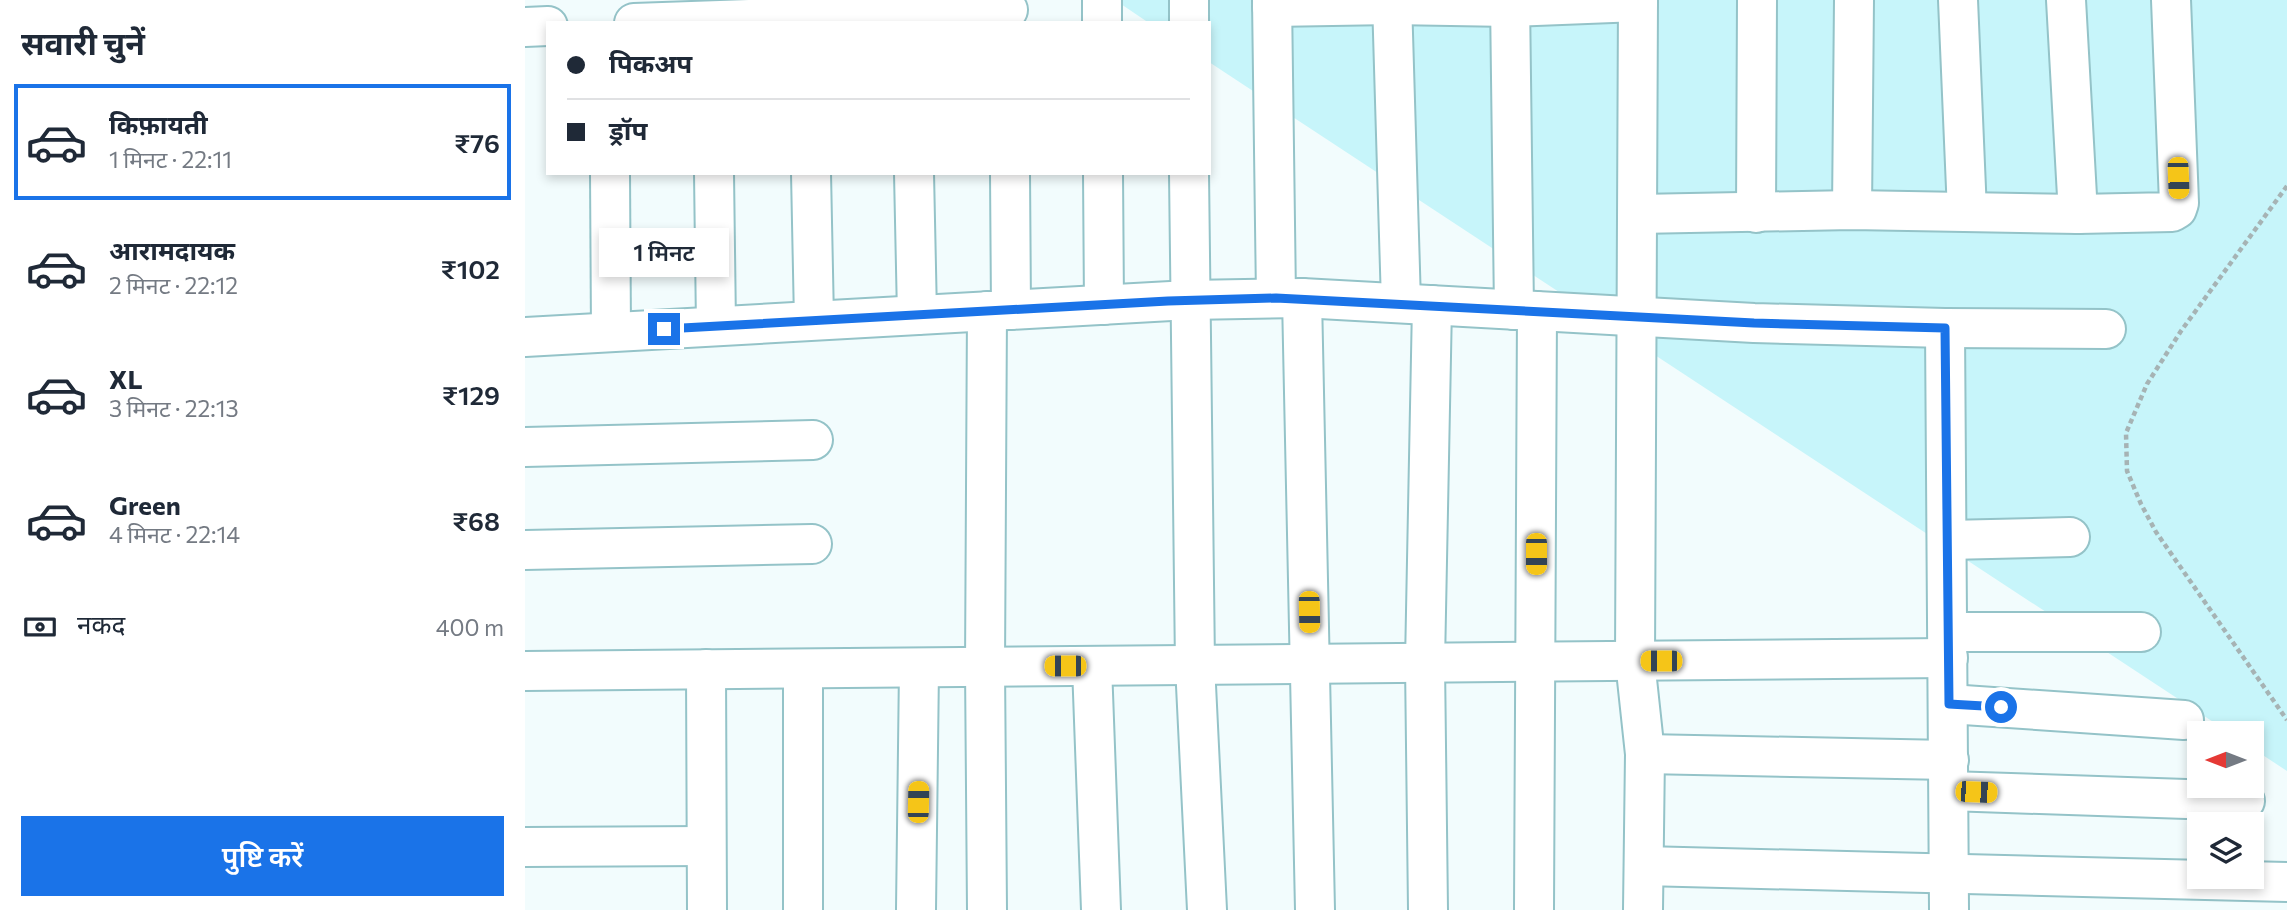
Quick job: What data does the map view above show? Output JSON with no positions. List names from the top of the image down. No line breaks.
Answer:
{"north":"left","page":{"heading":"सवारी चुनें","banner":["पिकअप","ड्रॉप"],"list":[{"name":"किफ़ायती","note":"1 मिनट · 22:11","value":"₹76"},{"name":"आरामदायक","note":"2 मिनट · 22:12","value":"₹102"},{"name":"XL","note":"3 मिनट · 22:13","value":"₹129"},{"name":"Green","note":"4 मिनट · 22:14","value":"₹68"}],"bubble":"1 मिनट","pay":["नकद","400 m"],"buttons":"पुष्टि करें"}}
